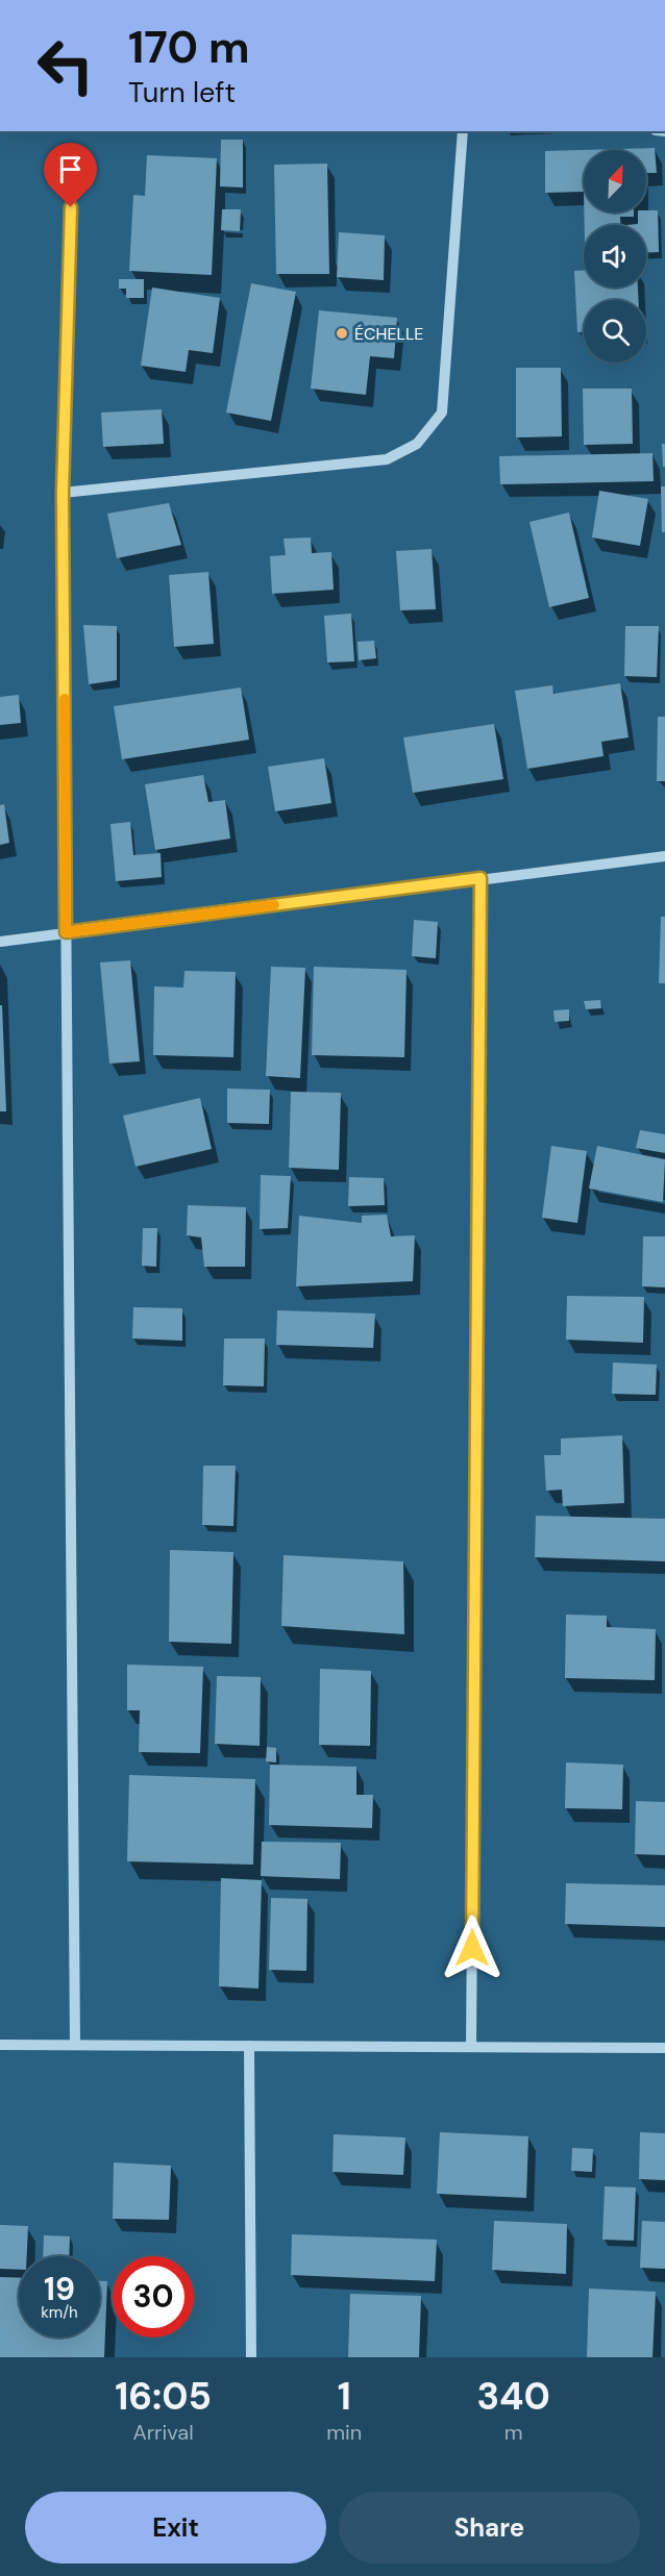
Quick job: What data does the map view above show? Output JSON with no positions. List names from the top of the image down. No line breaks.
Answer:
{"places":["ÉCHELLE"],"north":"top right","page":{"turn":["170 m","Turn left"],"speed":"19 km/h","limit":"30","eta":["16:05","Arrival","1","min","340","m"],"buttons":["Exit","Share"]}}
